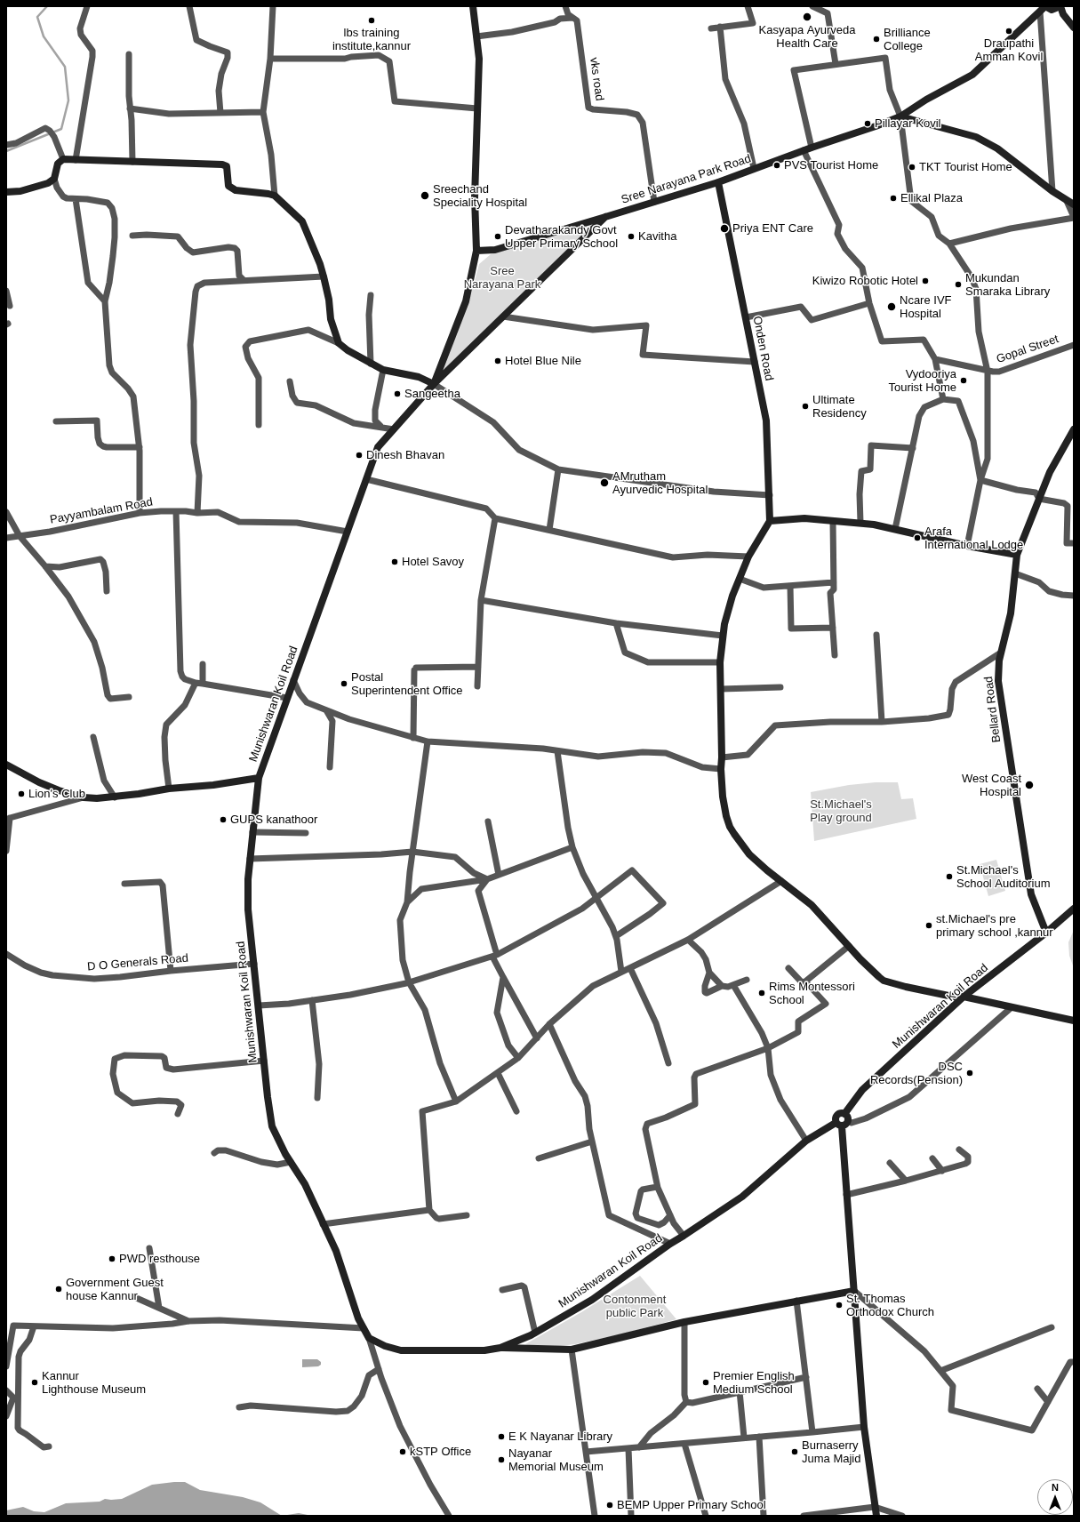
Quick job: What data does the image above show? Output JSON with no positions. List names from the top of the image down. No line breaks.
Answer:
{"streets":{"main road":["Sree Narayana Park Road","Onden Road","Munishwaran Koil Road","Bellard Road"],"street":["vks road","Gopal Street","Payyambalam Road","D O Generals Road"]},"crossings":[["vks road","Sree Narayana Park Road"],["Sree Narayana Park Road","Onden Road"],["Sree Narayana Park Road","Munishwaran Koil Road"],["Payyambalam Road","Munishwaran Koil Road"],["Munishwaran Koil Road","Bellard Road"],["Munishwaran Koil Road","D O Generals Road"]],"parks":["Sree Narayana Park","St.Michael's Play ground","Contonment public Park"],"places":["Kasyapa Ayurveda Health Care","lbs training institute,kannur","Draupathi Amman Kovil","Brilliance College","Pillayar Kovil","PVS Tourist Home","TKT Tourist Home","Sreechand Speciality Hospital","Ellikal Plaza","Priya ENT Care","Devatharakandy Govt Upper Primary School","Kavitha","Kiwizo Robotic Hotel","Mukundan Smaraka Library","Ncare IVF Hospital","Hotel Blue Nile","Vydooriya Tourist Home","Sangeetha","Ultimate Residency","Dinesh Bhavan","AMrutham Ayurvedic Hospital","Arafa International Lodge","Hotel Savoy","Postal Superintendent Office","West Coast Hospital","Lion's Club","GUPS kanathoor","St.Michael's School Auditorium","st.Michael's pre primary school ,kannur","Rims Montessori School","DSC Records(Pension)","PWD resthouse","Government Guest house Kannur","St. Thomas Orthodox Church","Kannur Lighthouse Museum","Premier English Medium School","E K Nayanar Library","kSTP Office","Burnaserry Juma Majid","Nayanar Memorial Museum","BEMP Upper Primary School"],"north":"top"}
